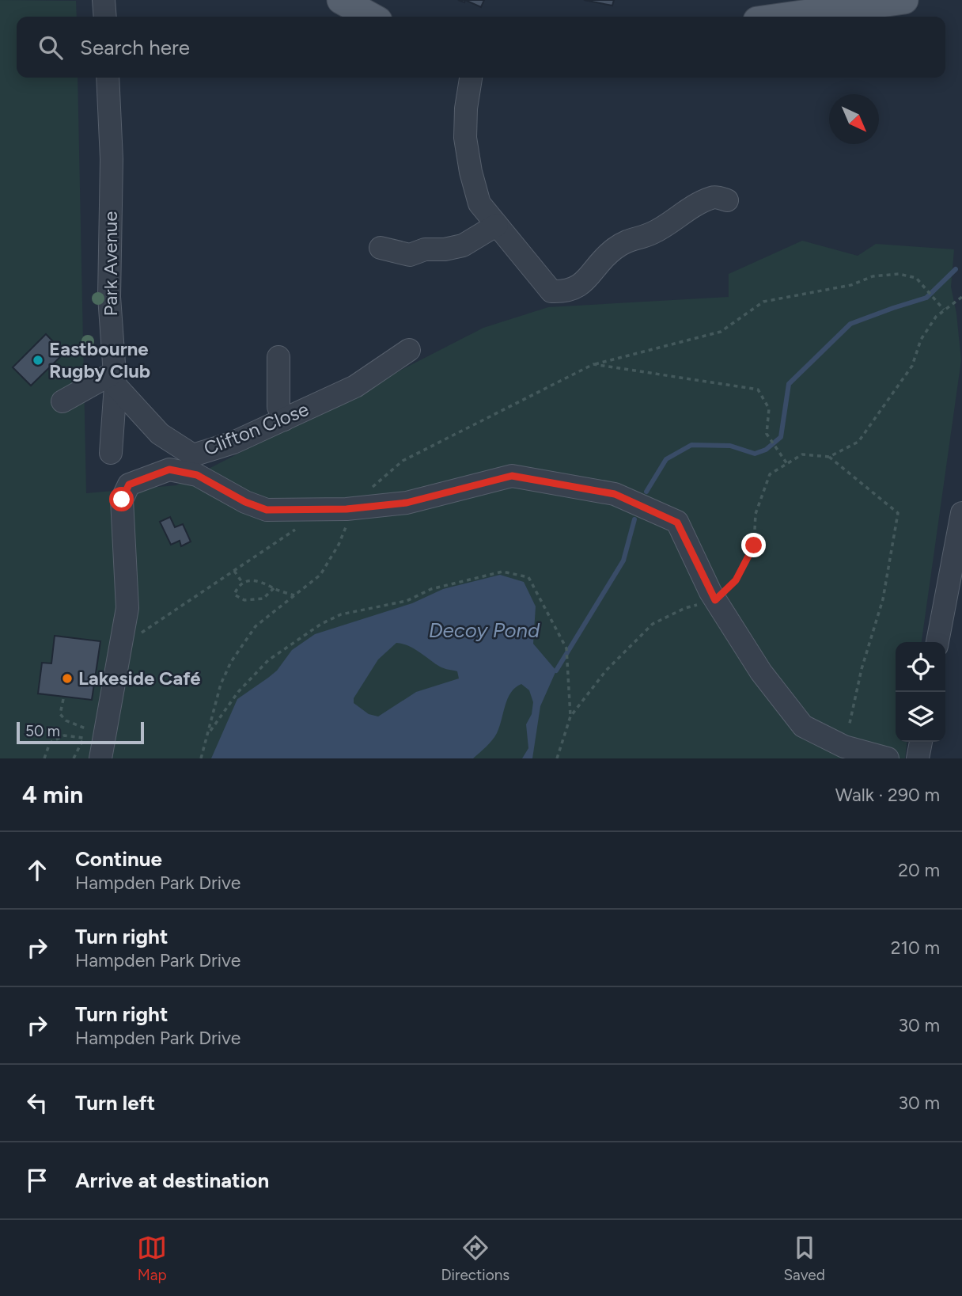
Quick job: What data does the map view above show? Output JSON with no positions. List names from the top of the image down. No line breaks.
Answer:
{"streets":{"street":["Park Avenue","Clifton Close"]},"crossings":[["Park Avenue","Clifton Close"]],"water":["Decoy Pond"],"places":["Eastbourne Rugby Club","Lakeside Café"],"scale_bar":"50 m","north":"bottom right","page":{"search":"Search here","scale":"50 m","heading":["4 min","Walk · 290 m"],"list":[["Continue","Hampden Park Drive","20 m"],["Turn right","Hampden Park Drive","210 m"],["Turn right","Hampden Park Drive","30 m"],["Turn left","30 m"],"Arrive at destination"],"nav":["Map","Directions","Saved"]}}
